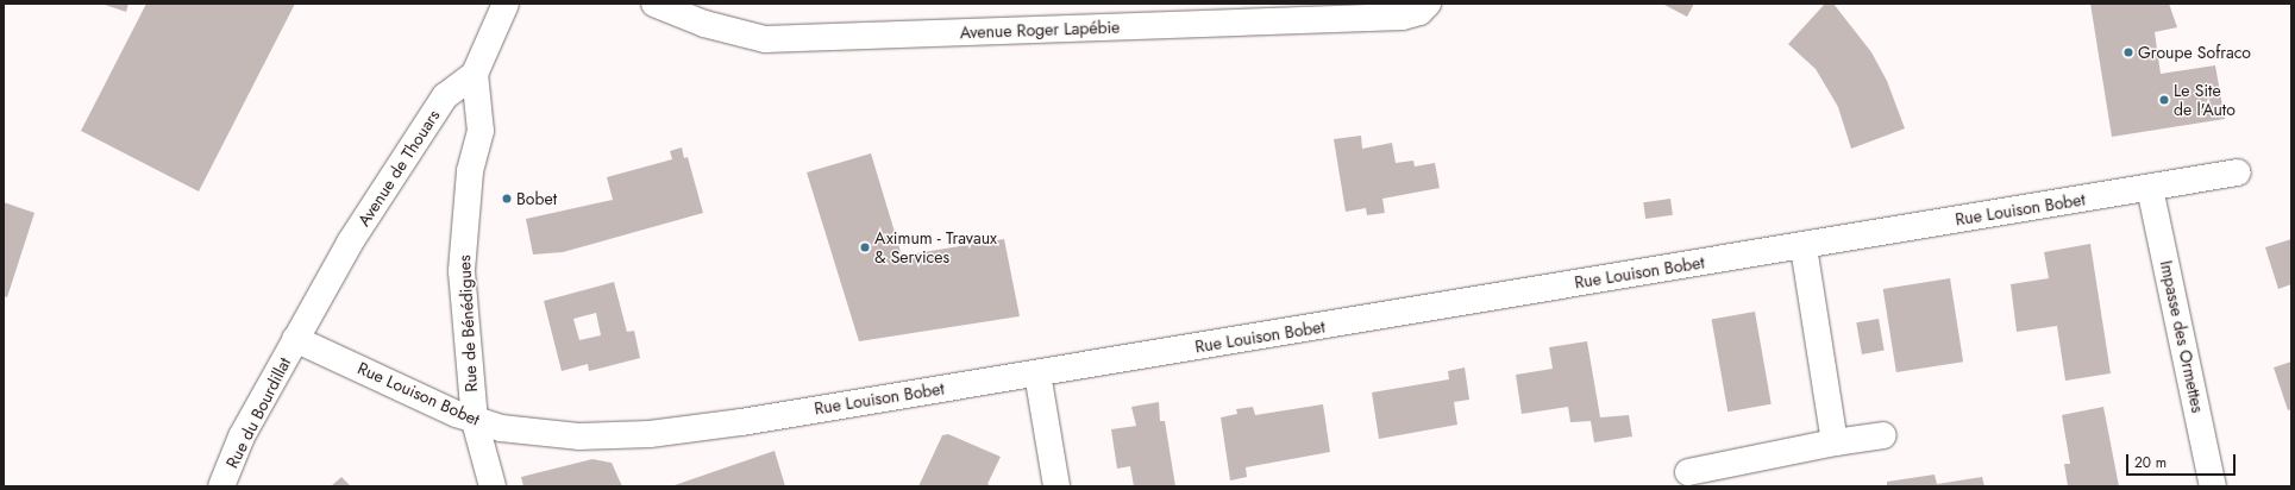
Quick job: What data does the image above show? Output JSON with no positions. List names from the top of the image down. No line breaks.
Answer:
{"streets":{"street":["Avenue Roger Lapébie","Avenue de Thouars","Rue Louison Bobet","Rue de Bénédigues","Impasse des Ormettes","Rue du Bourdillat"]},"crossings":[["Avenue de Thouars","Rue Louison Bobet"],["Avenue de Thouars","Rue de Bénédigues"],["Avenue de Thouars","Rue du Bourdillat"],["Rue Louison Bobet","Rue de Bénédigues"],["Rue Louison Bobet","Impasse des Ormettes"],["Rue Louison Bobet","Rue du Bourdillat"]],"places":["Groupe Sofraco","Le Site de l'Auto","Bobet","Aximum - Travaux & Services"],"scale_bar":"20 m"}
